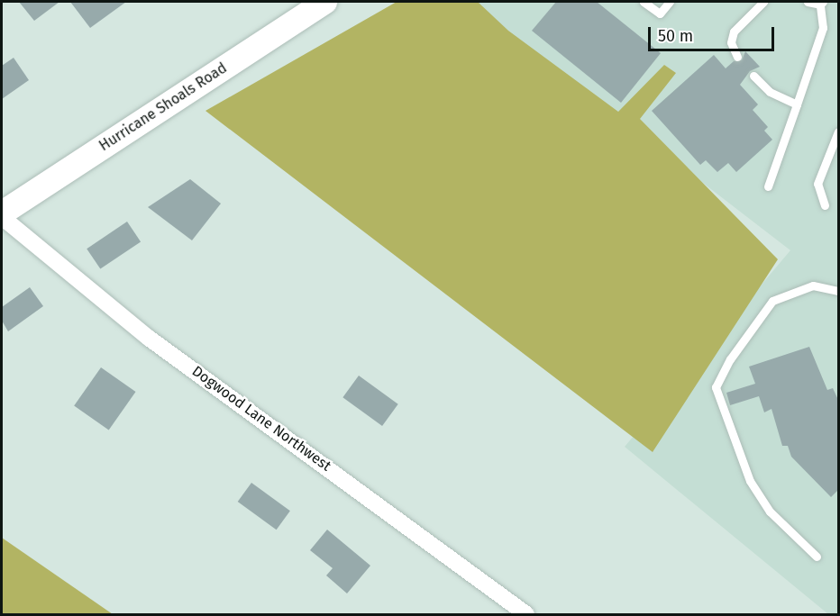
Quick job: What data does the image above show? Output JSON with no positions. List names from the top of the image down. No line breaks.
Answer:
{"streets":{"street":["Hurricane Shoals Road","Dogwood Lane Northwest"]},"scale_bar":"50 m"}
